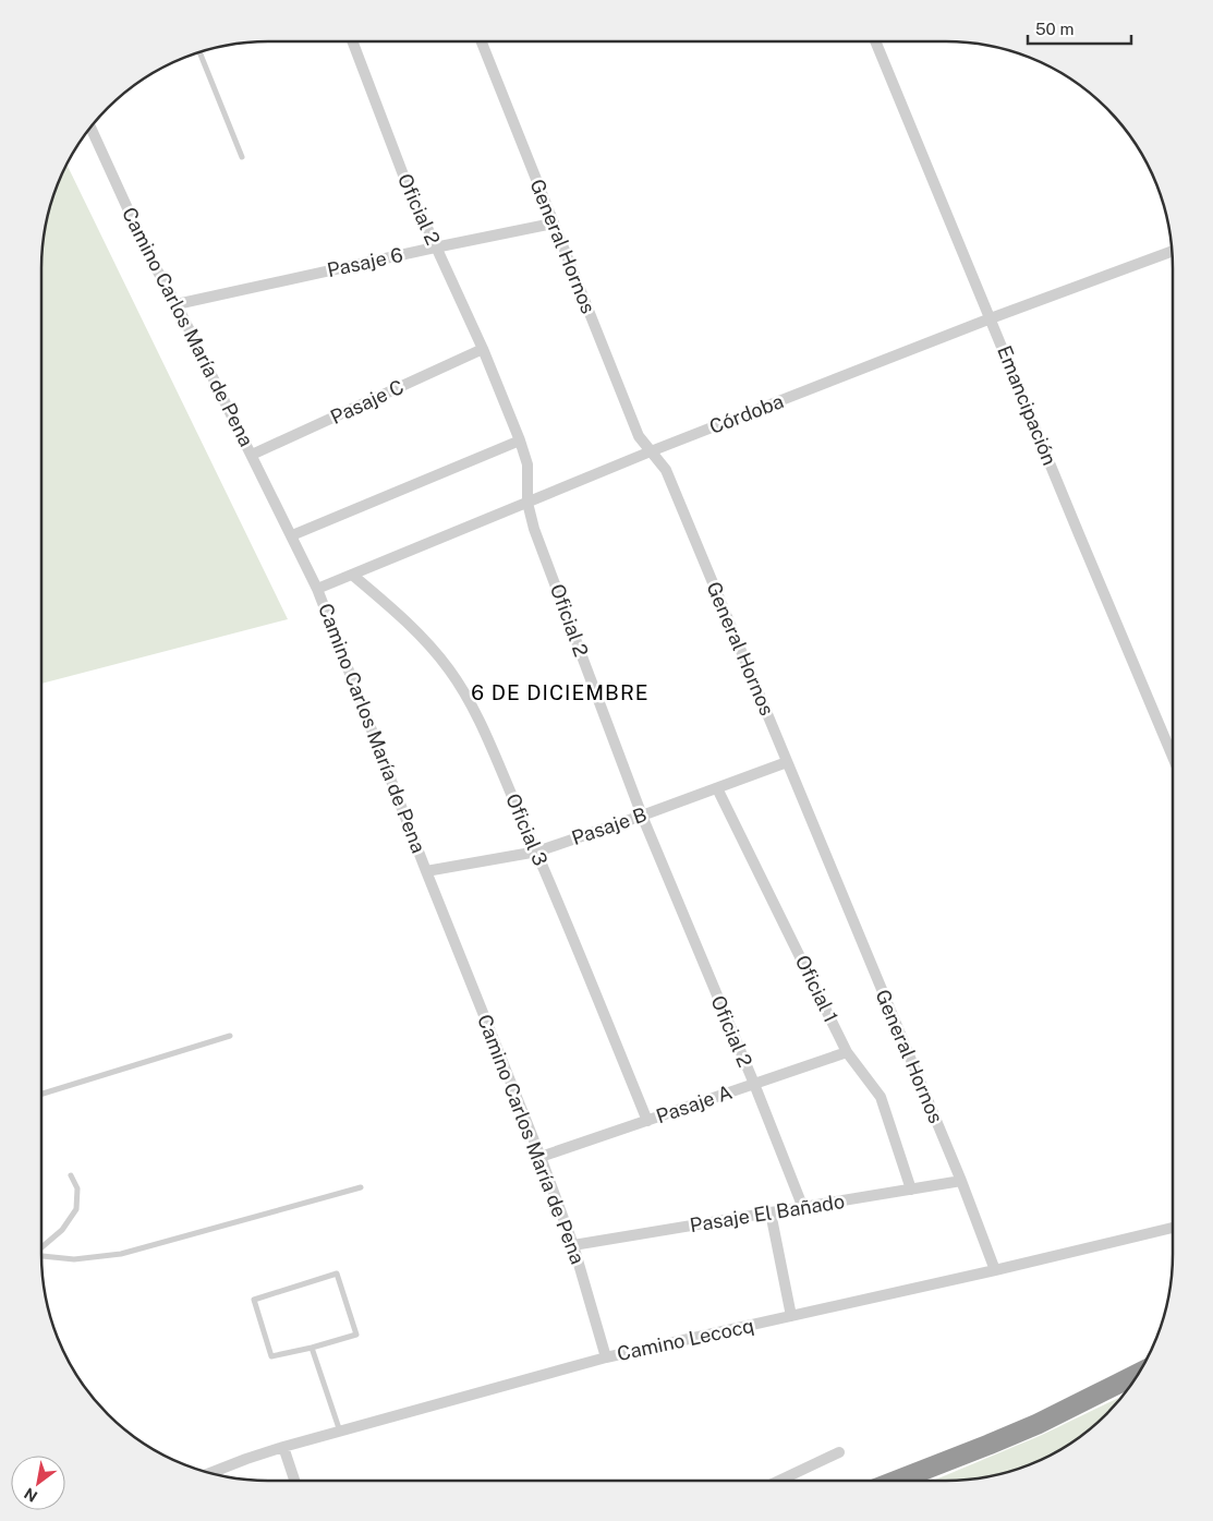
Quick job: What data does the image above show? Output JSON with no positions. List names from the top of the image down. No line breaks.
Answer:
{"streets":{"street":["Oficial 2","General Hornos","Pasaje 6","Camino Carlos María de Pena","Pasaje C","Emancipación","Córdoba","Pasaje B","Oficial 3","Oficial 1","Pasaje A","Pasaje El Bañado","Camino Lecocq"]},"crossings":[["Oficial 2","Pasaje 6"],["Oficial 2","Pasaje C"],["Oficial 2","Córdoba"],["Oficial 2","Pasaje B"],["Oficial 2","Pasaje A"],["Oficial 2","Pasaje El Bañado"],["General Hornos","Pasaje 6"],["General Hornos","Córdoba"],["General Hornos","Pasaje B"],["General Hornos","Pasaje El Bañado"],["General Hornos","Camino Lecocq"],["Pasaje 6","Camino Carlos María de Pena"],["Camino Carlos María de Pena","Pasaje C"],["Camino Carlos María de Pena","Córdoba"],["Camino Carlos María de Pena","Pasaje B"],["Camino Carlos María de Pena","Pasaje A"],["Camino Carlos María de Pena","Pasaje El Bañado"],["Camino Carlos María de Pena","Camino Lecocq"],["Emancipación","Córdoba"],["Córdoba","Oficial 3"],["Pasaje B","Oficial 3"],["Pasaje B","Oficial 1"],["Oficial 3","Pasaje A"],["Oficial 1","Pasaje A"],["Oficial 1","Pasaje El Bañado"]],"districts":["6 DE DICIEMBRE"],"scale_bar":"50 m","north":"bottom left"}
